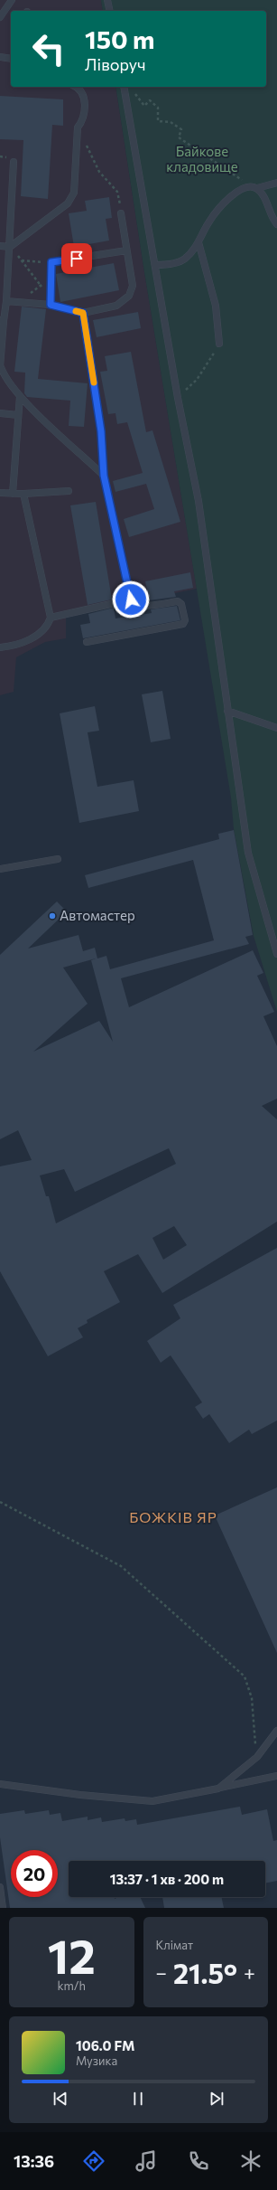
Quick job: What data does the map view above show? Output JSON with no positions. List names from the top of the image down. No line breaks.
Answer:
{"districts":["БОЖКІВ ЯР"],"parks":["Байкове кладовище"],"places":["Автомастер"],"page":{"turn":["150 m","Ліворуч"],"limit":"20","trip":"13:37 · 1 хв · 200 m","tile":[["12","km/h"],"Клімат"],"heat":["−","21.5°","+"],"song":["106.0 FM","Музика"],"tabs":"13:36"}}
